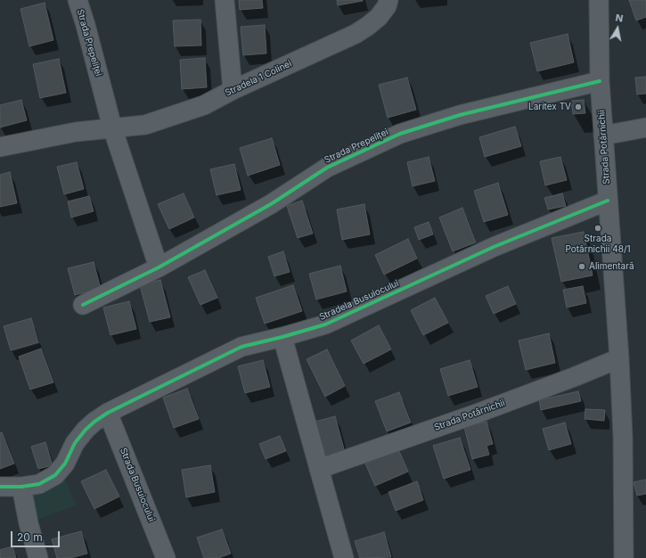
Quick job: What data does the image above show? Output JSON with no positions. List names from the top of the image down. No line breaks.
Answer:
{"streets":{"street":["Strada Prepeliței","Stradela 1 Colinei","Strada Potârnichii","Stradela Busuiocului","Strada Busuiocului"]},"crossings":[["Strada Prepeliței","Stradela 1 Colinei"],["Strada Prepeliței","Strada Potârnichii"],["Strada Potârnichii","Stradela Busuiocului"],["Stradela Busuiocului","Strada Busuiocului"]],"places":["Laritex TV","Strada Potârnichii 48/1","Alimentară"],"scale_bar":"20 m","north":"top"}
